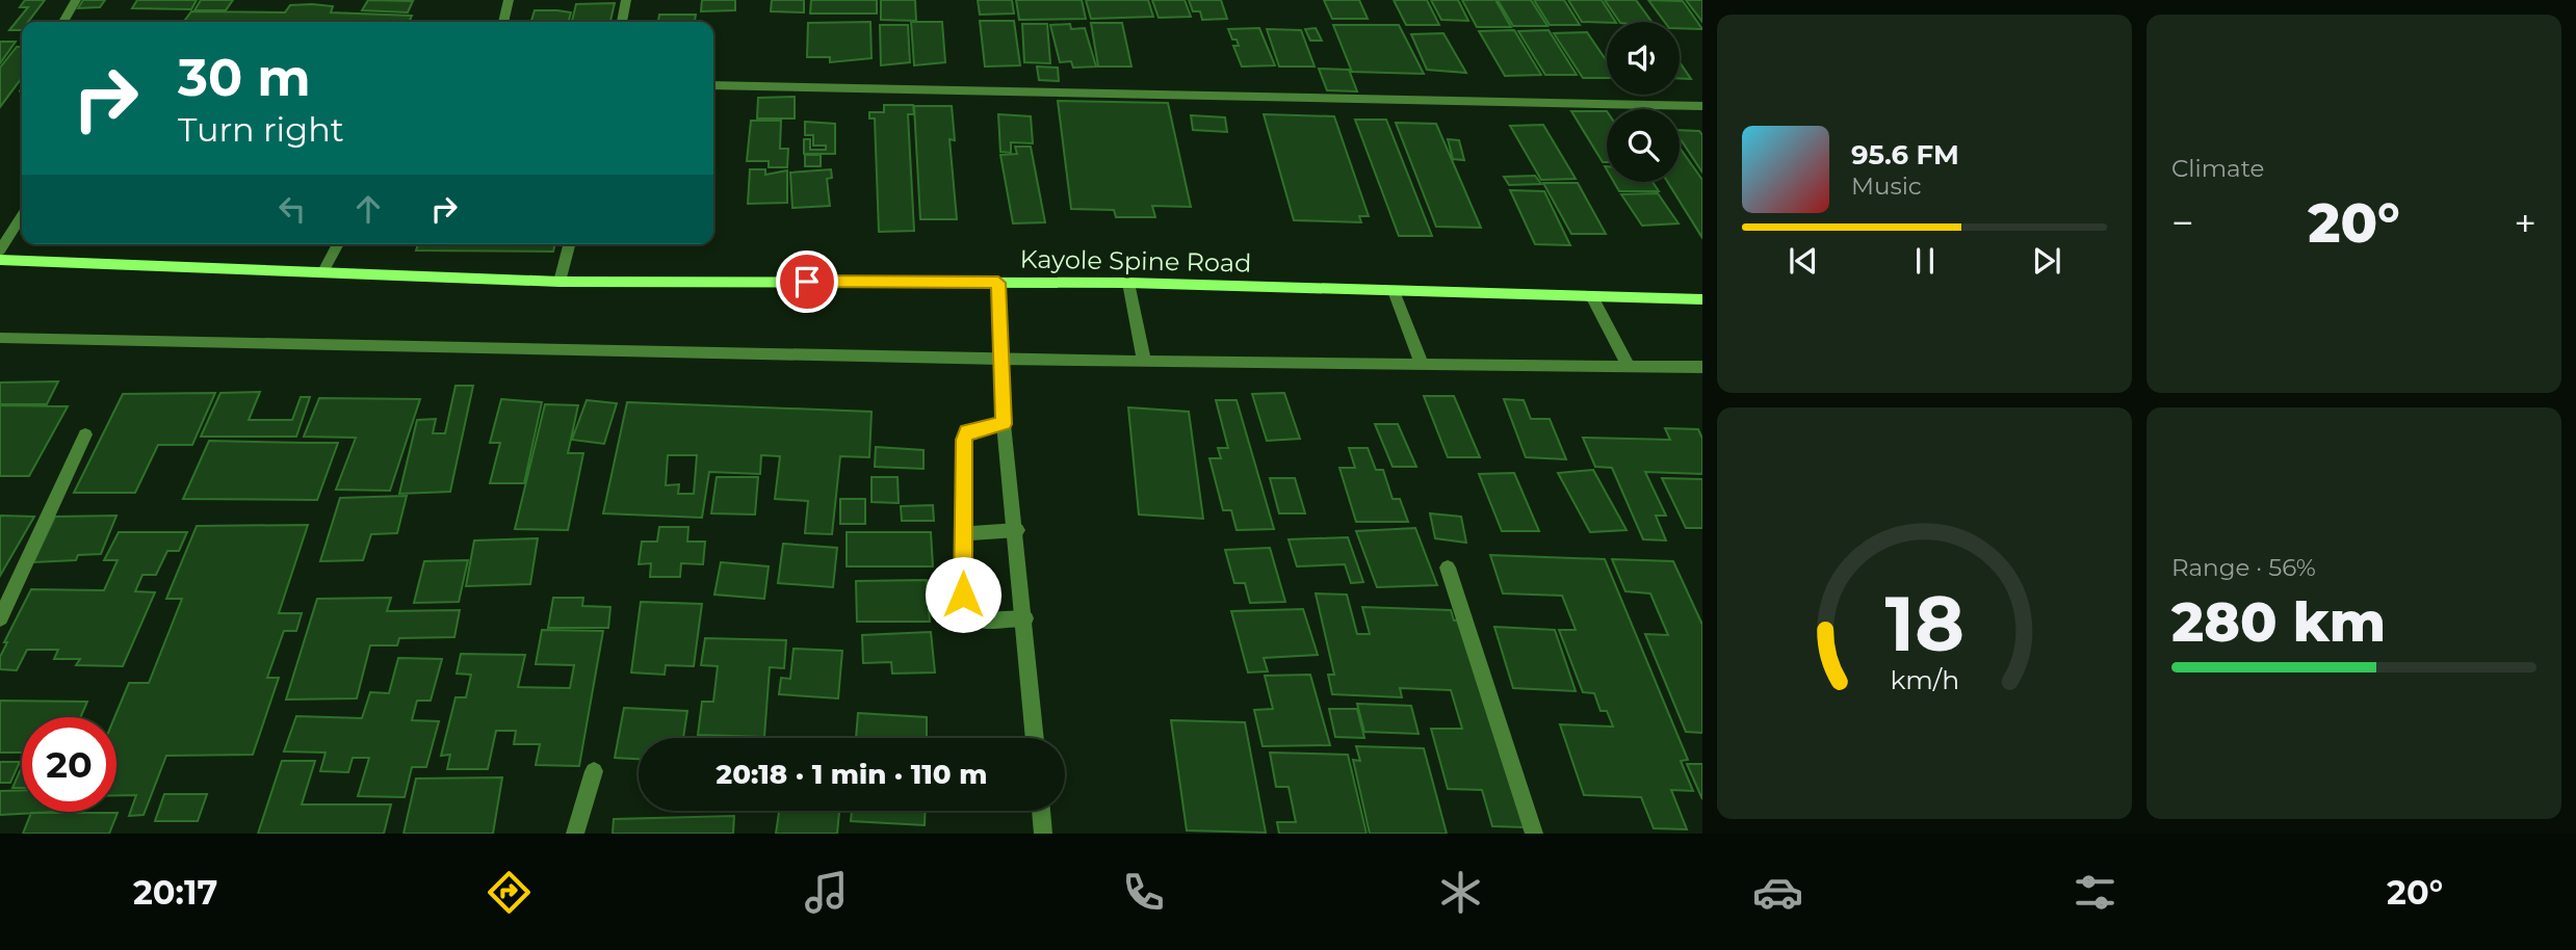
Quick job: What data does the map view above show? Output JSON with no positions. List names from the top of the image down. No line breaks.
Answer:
{"streets":{"main road":["Kayole Spine Road"]},"page":{"tile":["Climate",["Range · 56%","280 km"]],"turn":["30 m","Turn right"],"song":["95.6 FM","Music"],"heat":["−","20°","+"],"limit":"20","trip":"20:18 · 1 min · 110 m","tabs":["20:17","20°"],"gauge":["18","km/h"]}}
